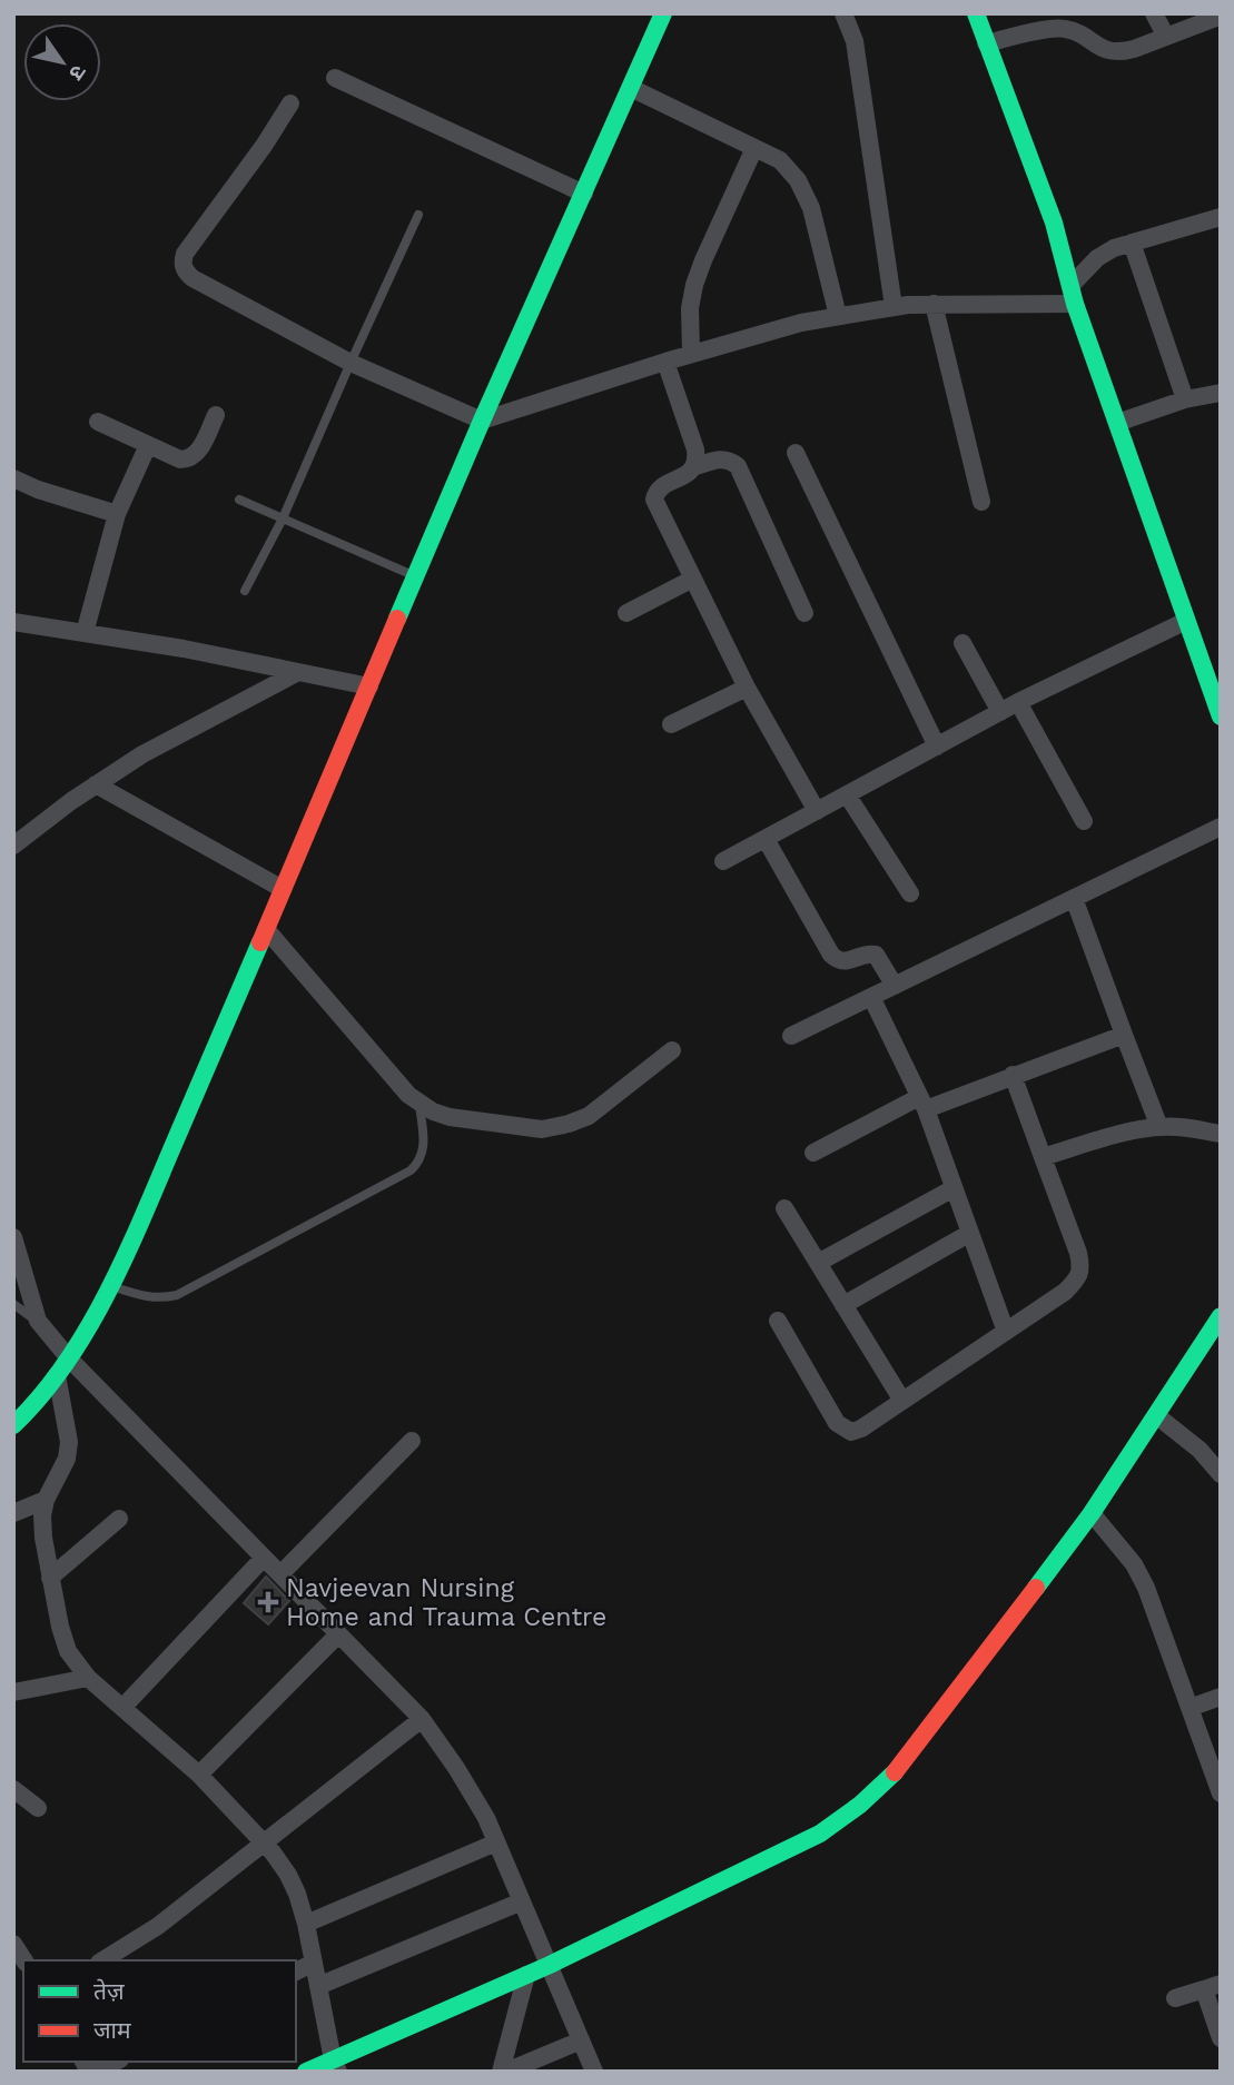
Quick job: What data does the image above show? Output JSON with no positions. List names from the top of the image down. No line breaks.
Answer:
{"places":{"health":["Navjeevan Nursing Home and Trauma Centre"]},"legend":["तेज़","जाम"],"north":"bottom right"}
